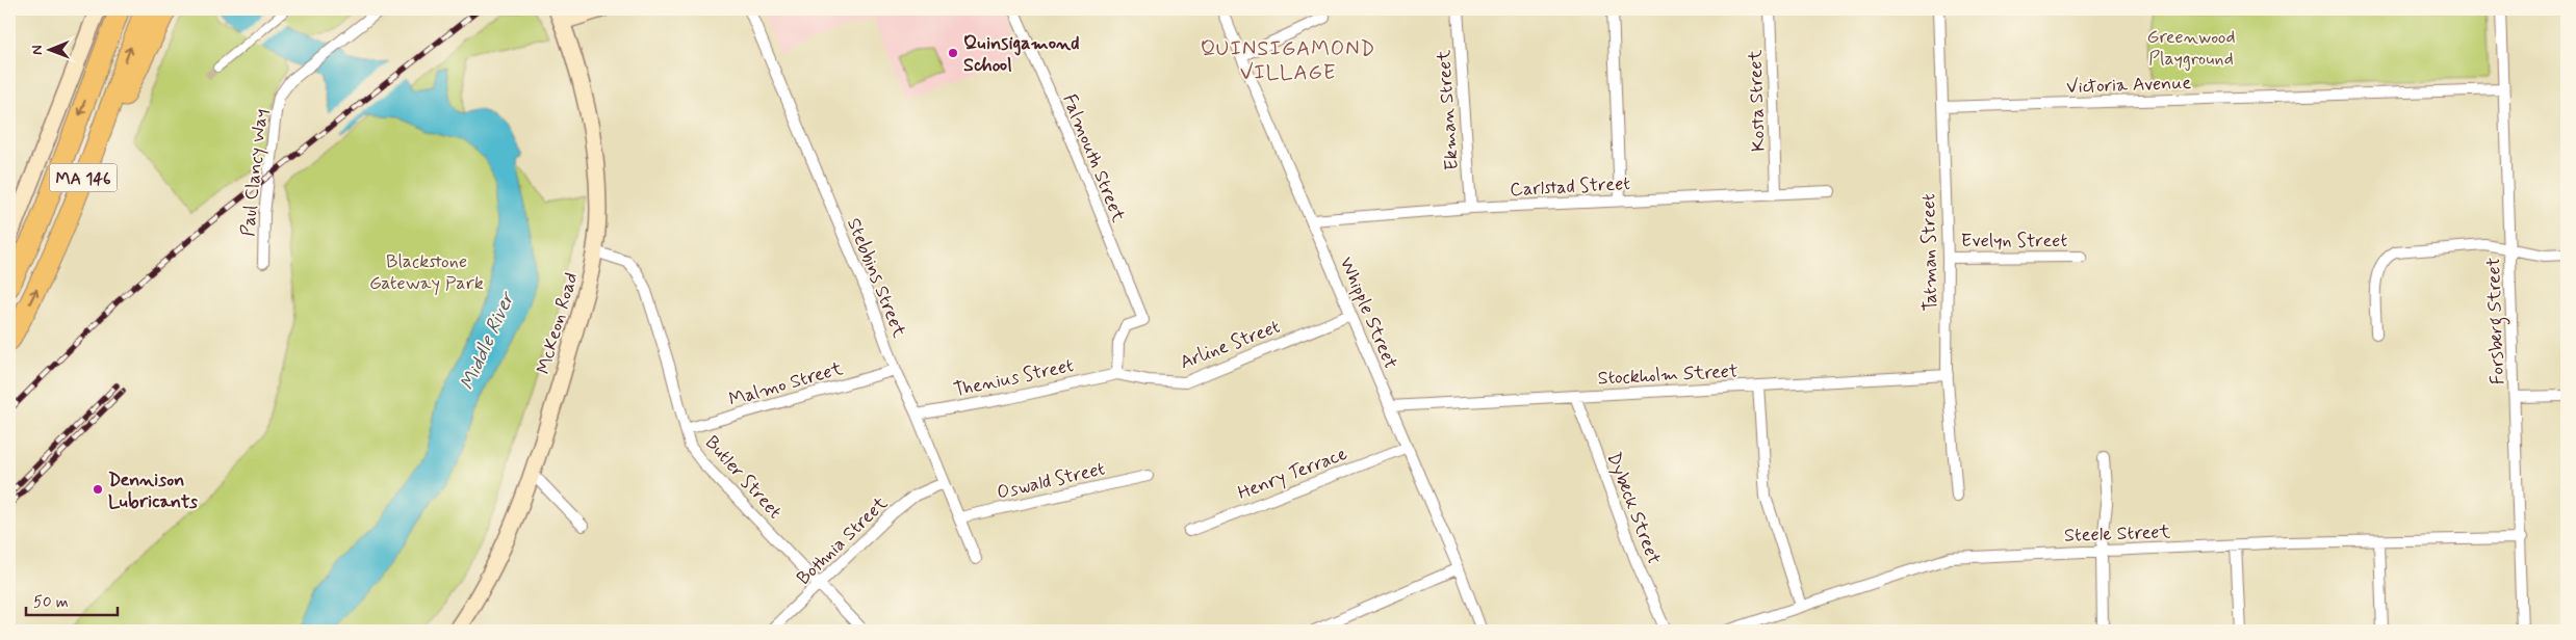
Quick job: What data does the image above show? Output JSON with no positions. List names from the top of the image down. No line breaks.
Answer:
{"streets":{"highway":["MA 146"],"main road":["McKeon Road"],"street":["Victoria Avenue","Kosta Street","Ekman Street","Falmouth Street","Paul Clancy Way","Carlstad Street","Evelyn Street","Tatman Street","Stebbins Street","Whipple Street","Forsberg Street","Arline Street","Stockholm Street","Thenius Street","Malmo Street","Henry Terrace","Butler Street","Oswald Street","Dybeck Street","Steele Street","Bothnia Street"]},"crossings":[["Victoria Avenue","Tatman Street"],["Victoria Avenue","Forsberg Street"],["Kosta Street","Carlstad Street"],["Ekman Street","Carlstad Street"],["Falmouth Street","Arline Street"],["Falmouth Street","Thenius Street"],["Carlstad Street","Whipple Street"],["Evelyn Street","Tatman Street"],["Tatman Street","Stockholm Street"],["Stebbins Street","Thenius Street"],["Stebbins Street","Malmo Street"],["Stebbins Street","Oswald Street"],["Stebbins Street","Bothnia Street"],["Whipple Street","Arline Street"],["Whipple Street","Stockholm Street"],["Whipple Street","Henry Terrace"],["Forsberg Street","Steele Street"],["McKeon Road","Butler Street"],["Arline Street","Thenius Street"],["Stockholm Street","Dybeck Street"],["Malmo Street","Butler Street"],["Butler Street","Bothnia Street"]],"districts":["QUINSIGAMOND VILLAGE"],"water":["Middle River"],"parks":["Greenwood Playground","Blackstone Gateway Park"],"places":["Quinsigamond School","Dennison Lubricants"],"scale_bar":"50 m","north":"left"}
